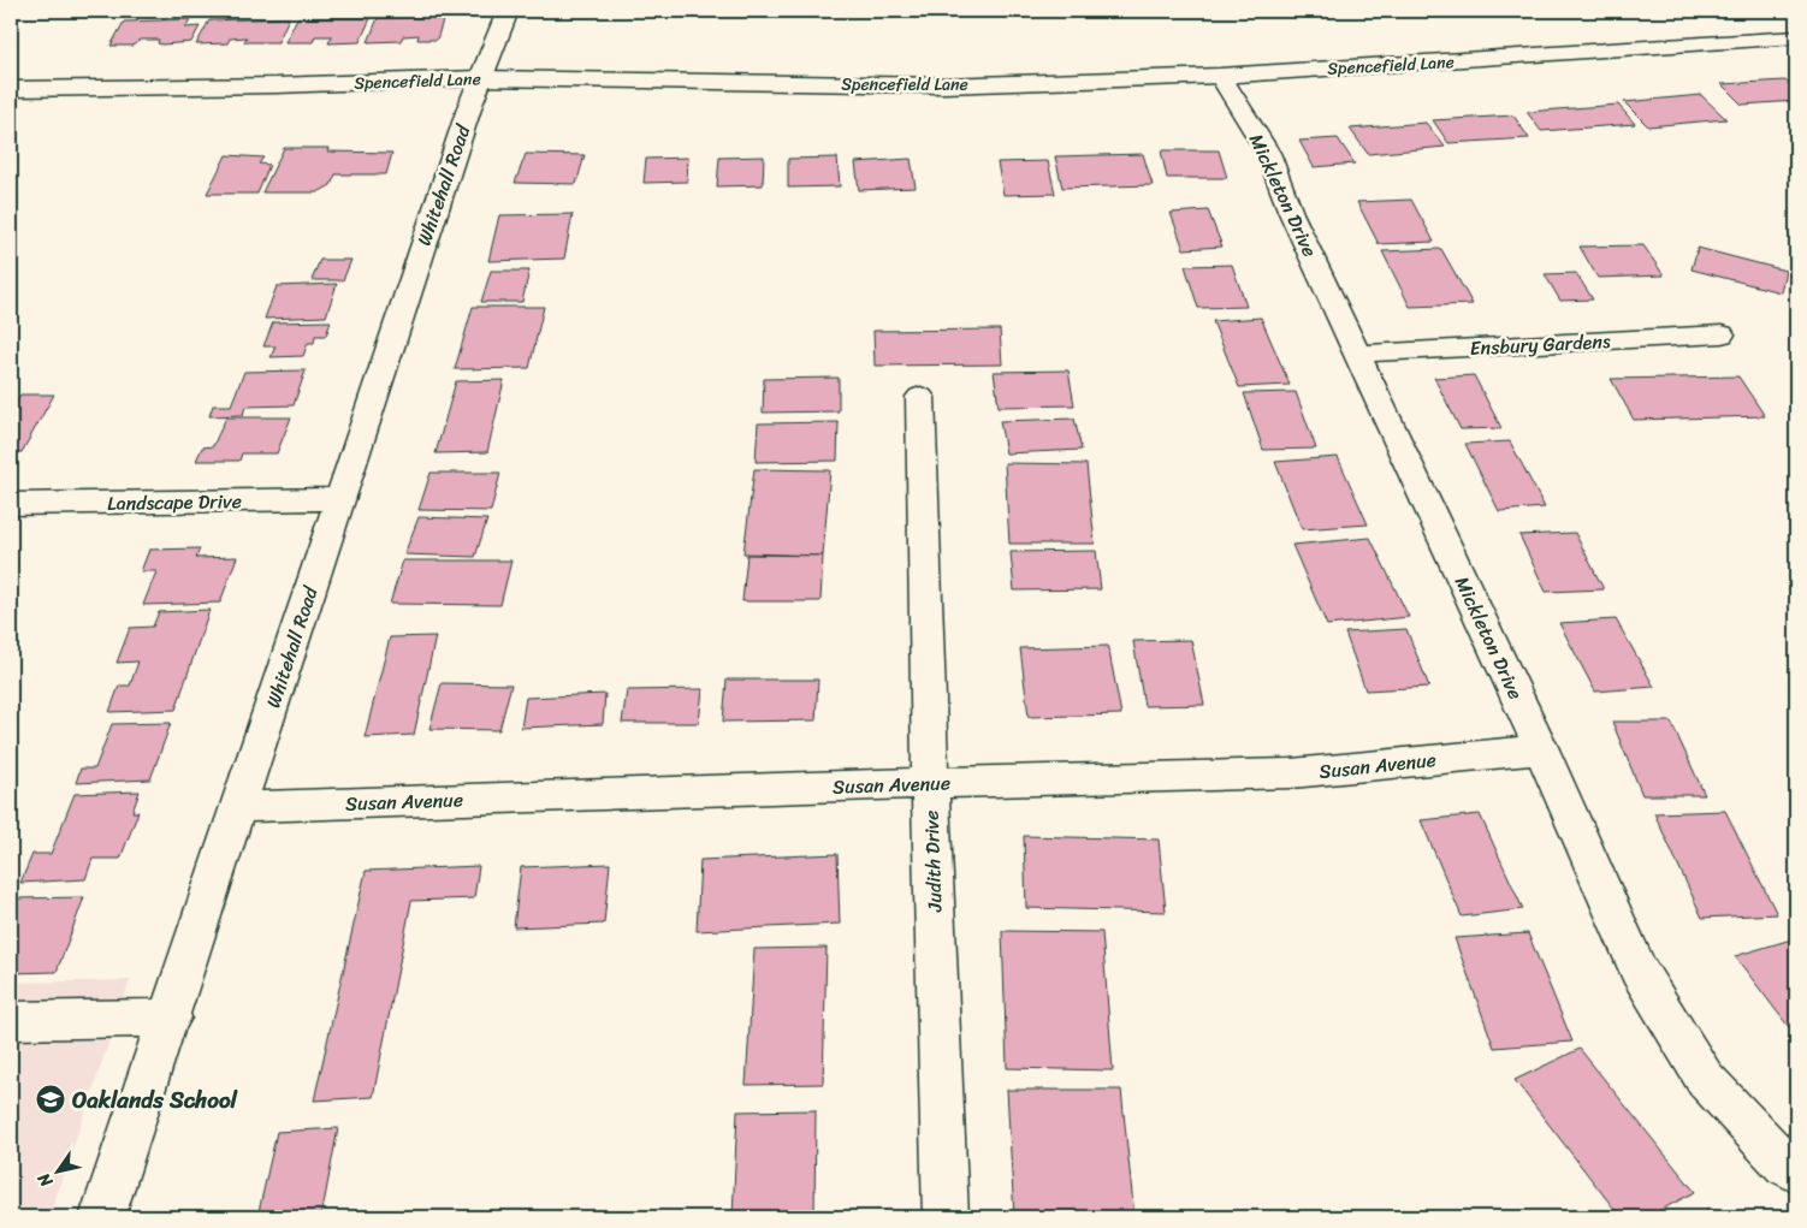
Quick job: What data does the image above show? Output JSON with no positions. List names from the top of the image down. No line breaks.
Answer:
{"streets":{"street":["Spencefield Lane","Whitehall Road","Mickleton Drive","Ensbury Gardens","Landscape Drive","Susan Avenue","Judith Drive"]},"crossings":[["Spencefield Lane","Whitehall Road"],["Spencefield Lane","Mickleton Drive"],["Whitehall Road","Landscape Drive"],["Whitehall Road","Susan Avenue"],["Mickleton Drive","Ensbury Gardens"],["Mickleton Drive","Susan Avenue"],["Susan Avenue","Judith Drive"]],"places":{"school or university":["Oaklands School"]},"north":"bottom left"}
